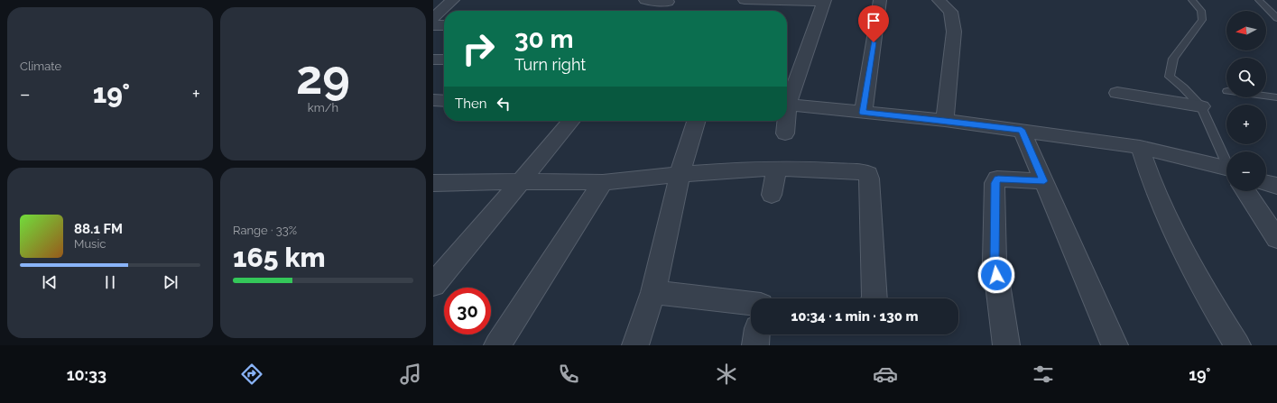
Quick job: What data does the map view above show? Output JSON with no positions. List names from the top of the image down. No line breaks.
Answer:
{"north":"left","page":{"tile":["Climate",["29","km/h"],["Range · 33%","165 km"]],"map_buttons":["+","−"],"turn":["30 m","Turn right"],"heat":["−","19°","+"],"then":"Then","song":["88.1 FM","Music"],"limit":"30","trip":"10:34 · 1 min · 130 m","tabs":["10:33","19°"]}}
